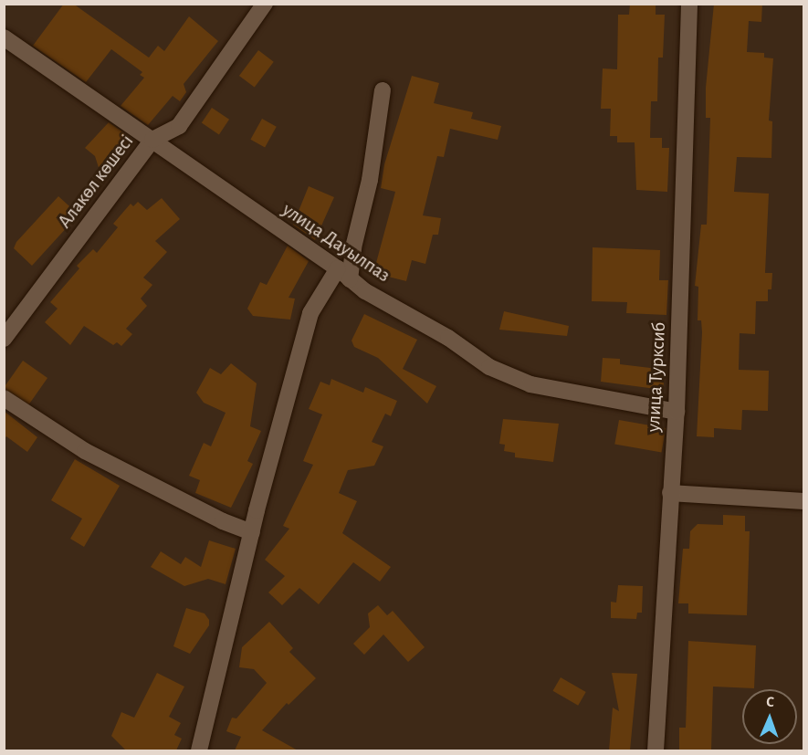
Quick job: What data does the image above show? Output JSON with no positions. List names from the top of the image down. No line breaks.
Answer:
{"streets":{"street":["Алакөл көшесі","улица Дауылпаз","улица Турксиб"]},"crossings":[["Алакөл көшесі","улица Дауылпаз"],["улица Дауылпаз","улица Турксиб"]],"north":"top"}
